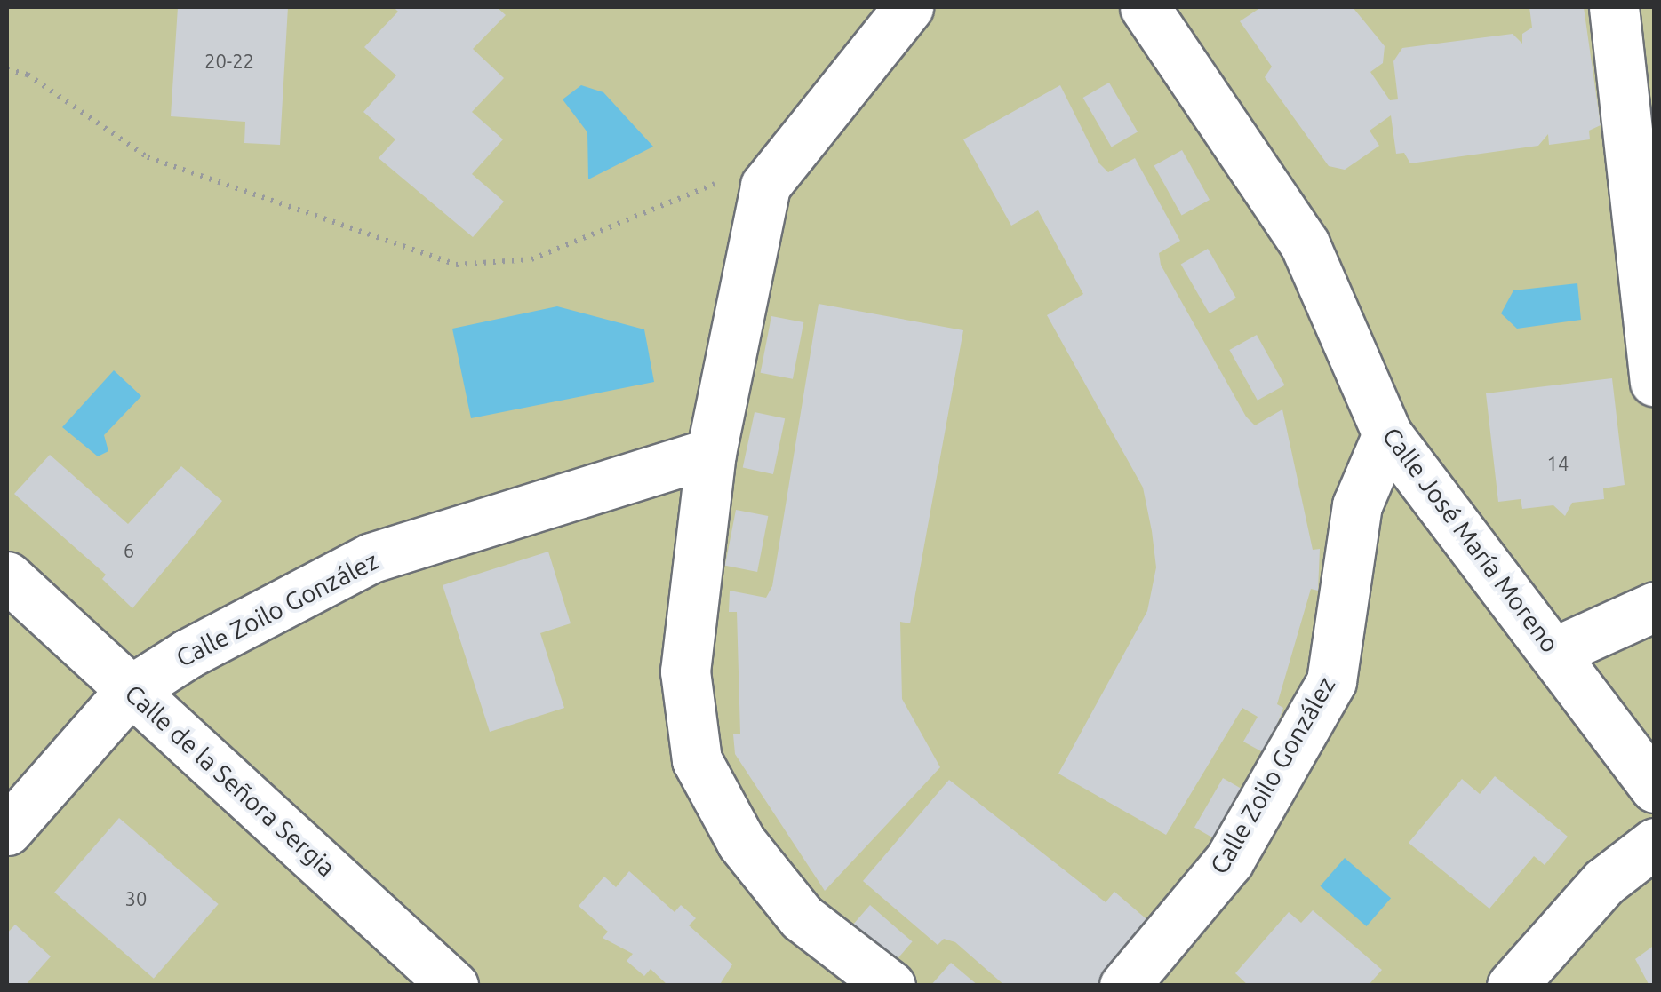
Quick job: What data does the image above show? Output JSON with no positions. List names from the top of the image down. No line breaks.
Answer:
{"streets":{"street":["Calle José María Moreno","Calle Zoilo González","Calle de la Señora Sergia"]},"crossings":[["Calle José María Moreno","Calle Zoilo González"],["Calle Zoilo González","Calle de la Señora Sergia"]],"house_numbers":["20-22","14","6","30"]}
